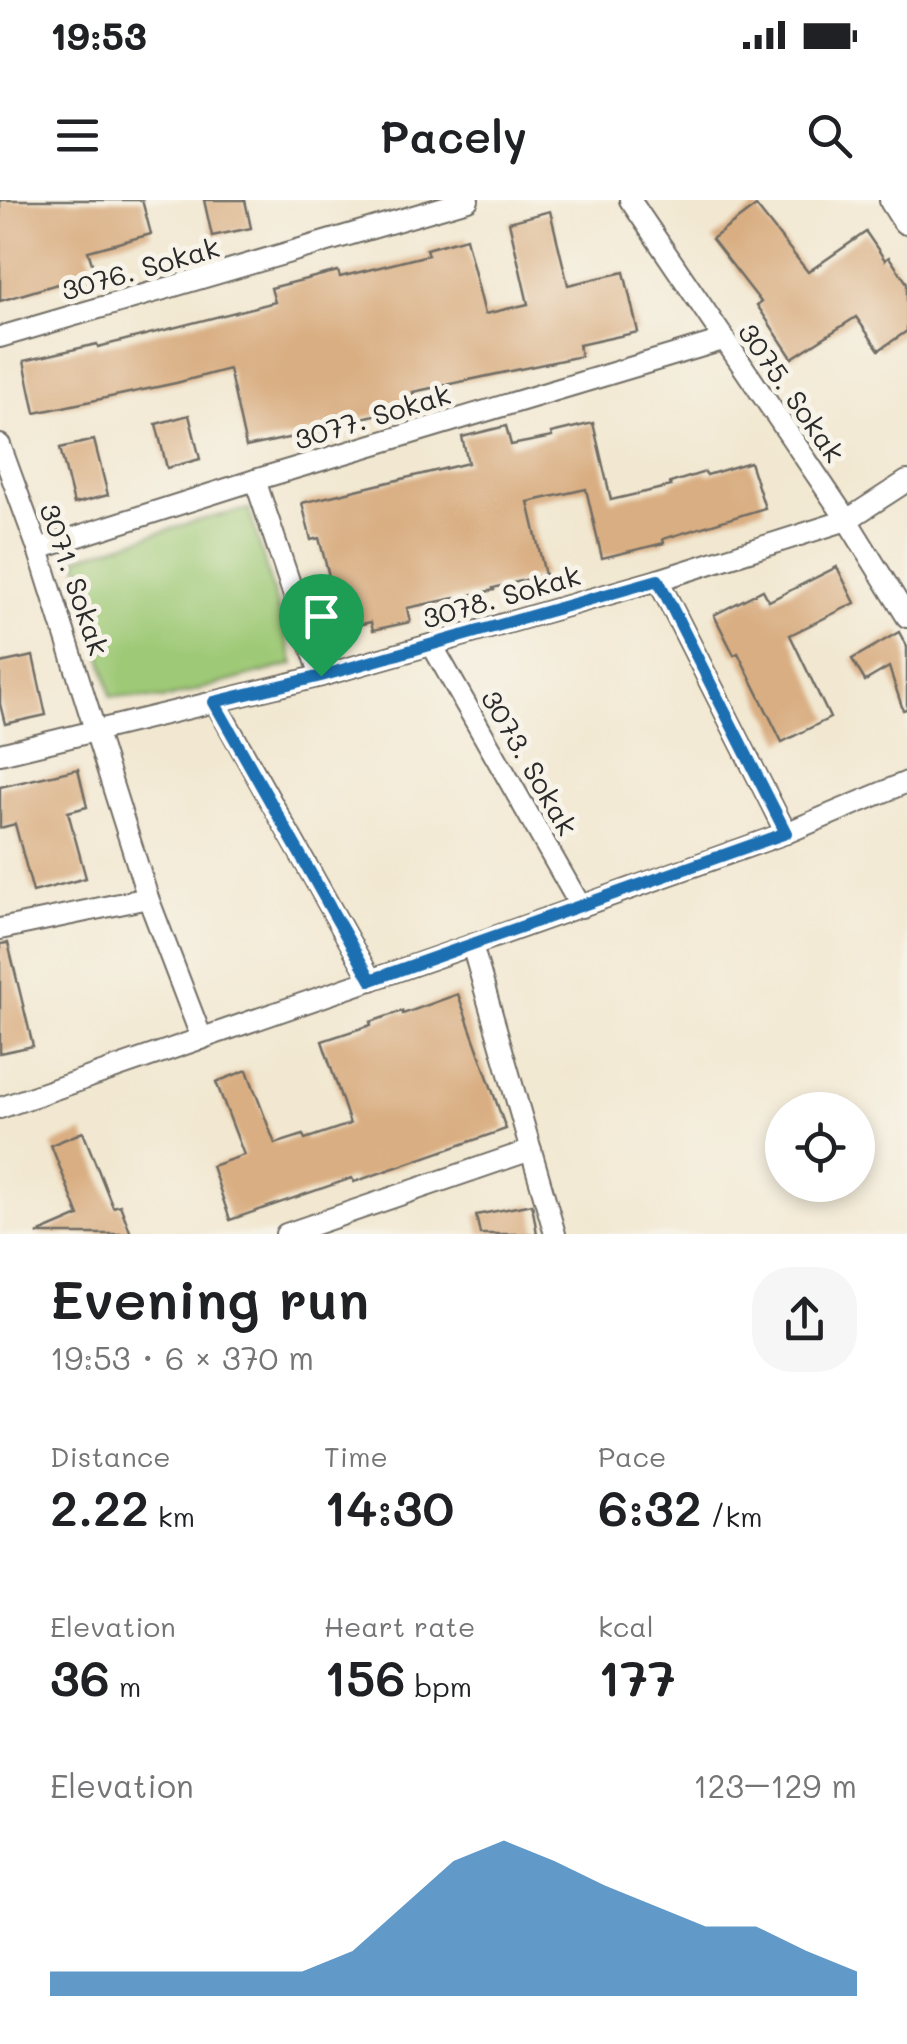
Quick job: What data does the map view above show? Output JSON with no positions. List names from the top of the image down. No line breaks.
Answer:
{"streets":{"street":["3076. Sokak","3075. Sokak","3077. Sokak","3071. Sokak","3078. Sokak","3073. Sokak"]},"crossings":[["3075. Sokak","3077. Sokak"],["3075. Sokak","3078. Sokak"],["3077. Sokak","3071. Sokak"],["3071. Sokak","3078. Sokak"],["3078. Sokak","3073. Sokak"]],"page":{"status":"19:53","header":"Pacely","heading":["Evening run","19:53 · 6 × 370 m"],"stats":[["Distance","2.22 km"],["Time","14:30"],["Pace","6:32 /km"],["Elevation","36 m"],["Heart rate","156 bpm"],["kcal","177"]],"chart":["Elevation","123–129 m"]}}
